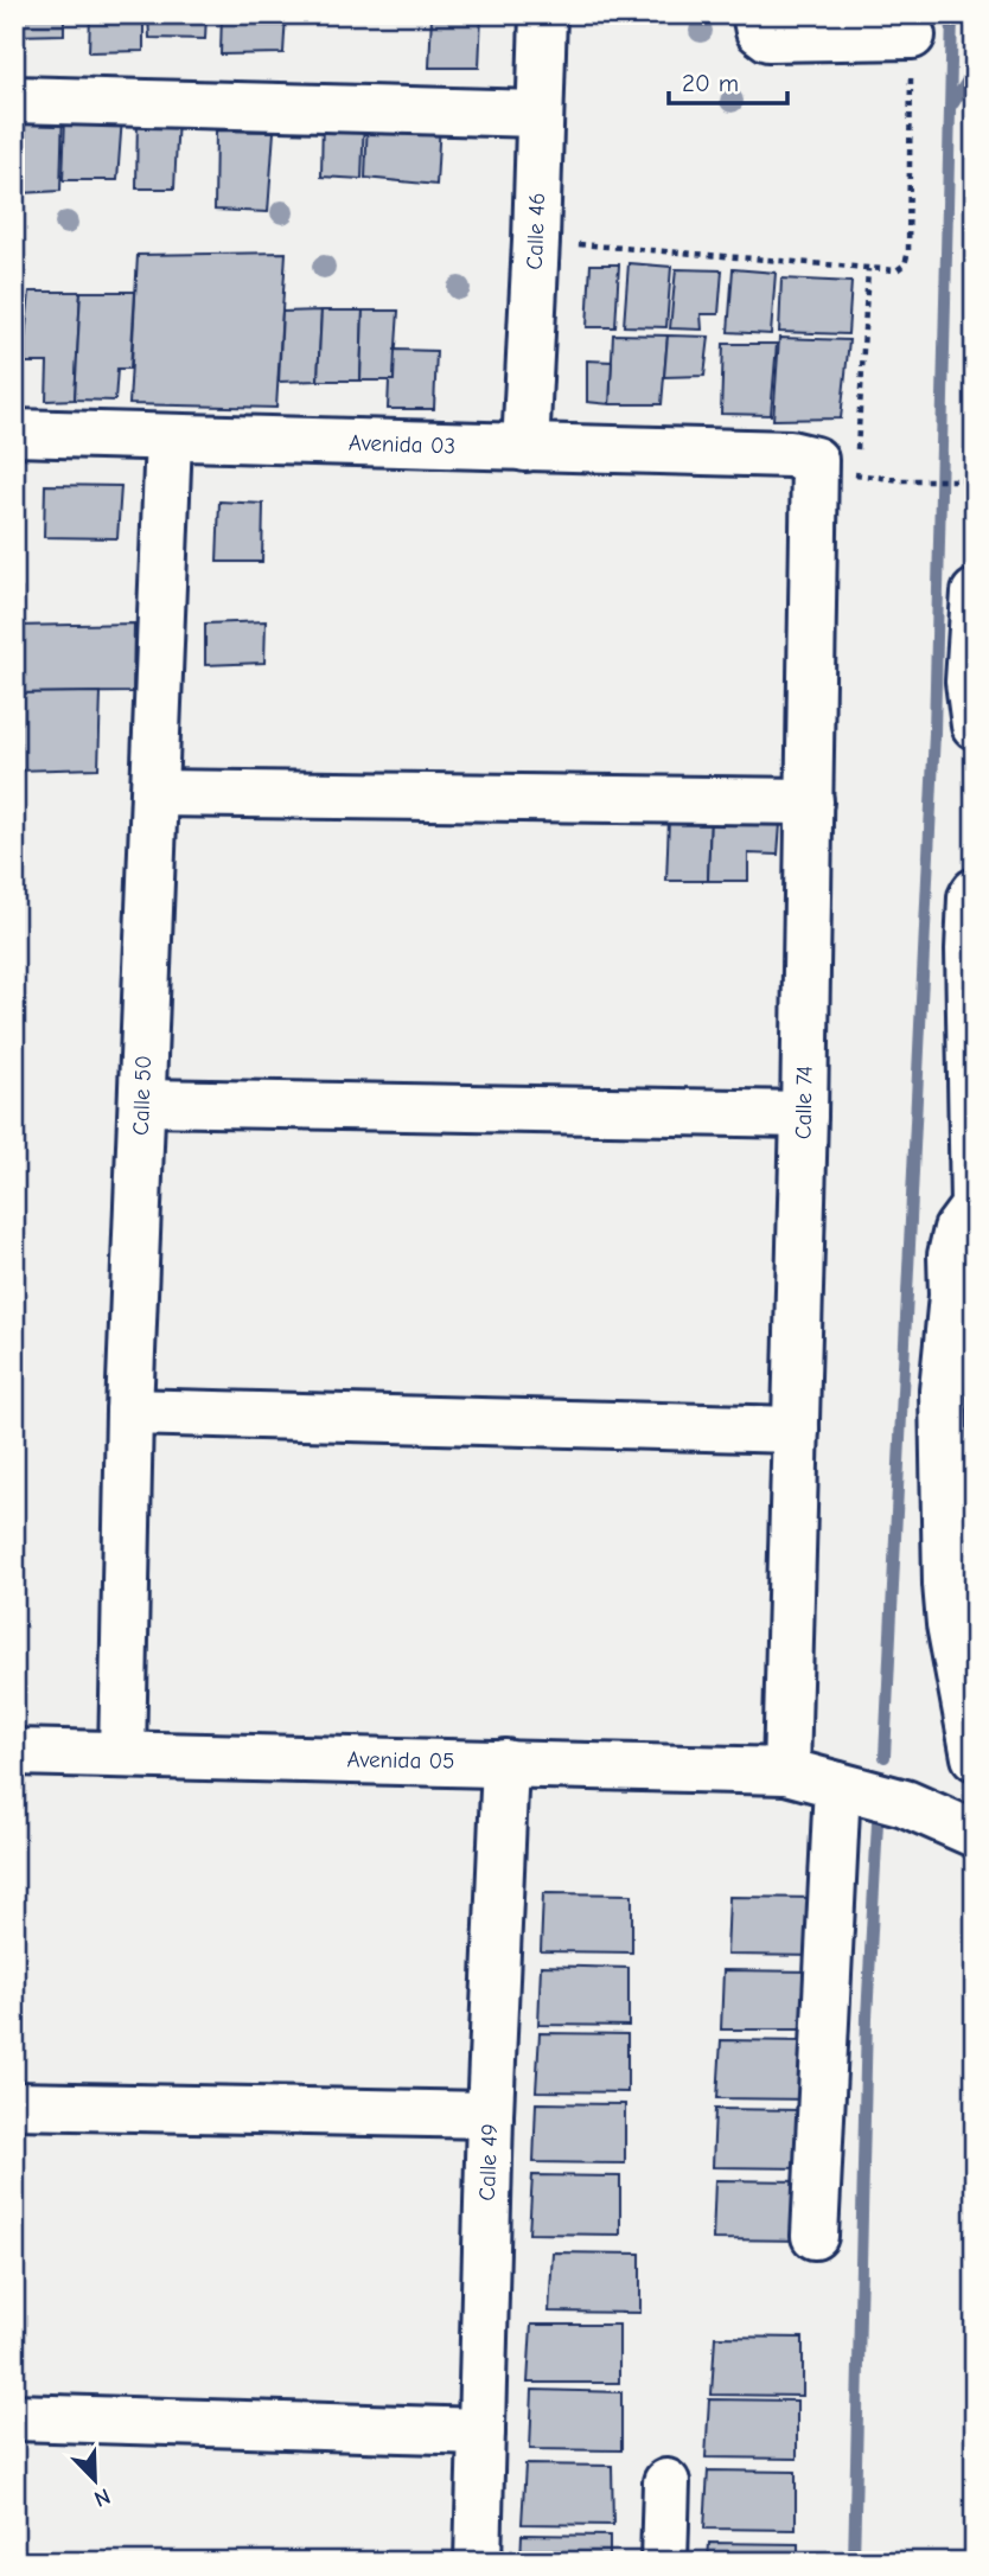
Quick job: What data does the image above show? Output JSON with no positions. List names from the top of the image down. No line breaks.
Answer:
{"streets":{"street":["Calle 46","Avenida 03","Calle 50","Calle 74","Avenida 05","Calle 49"]},"crossings":[["Calle 46","Avenida 03"],["Avenida 03","Calle 50"],["Avenida 03","Calle 74"],["Calle 50","Avenida 05"],["Calle 74","Avenida 05"],["Avenida 05","Calle 49"]],"scale_bar":"20 m","north":"bottom right"}
